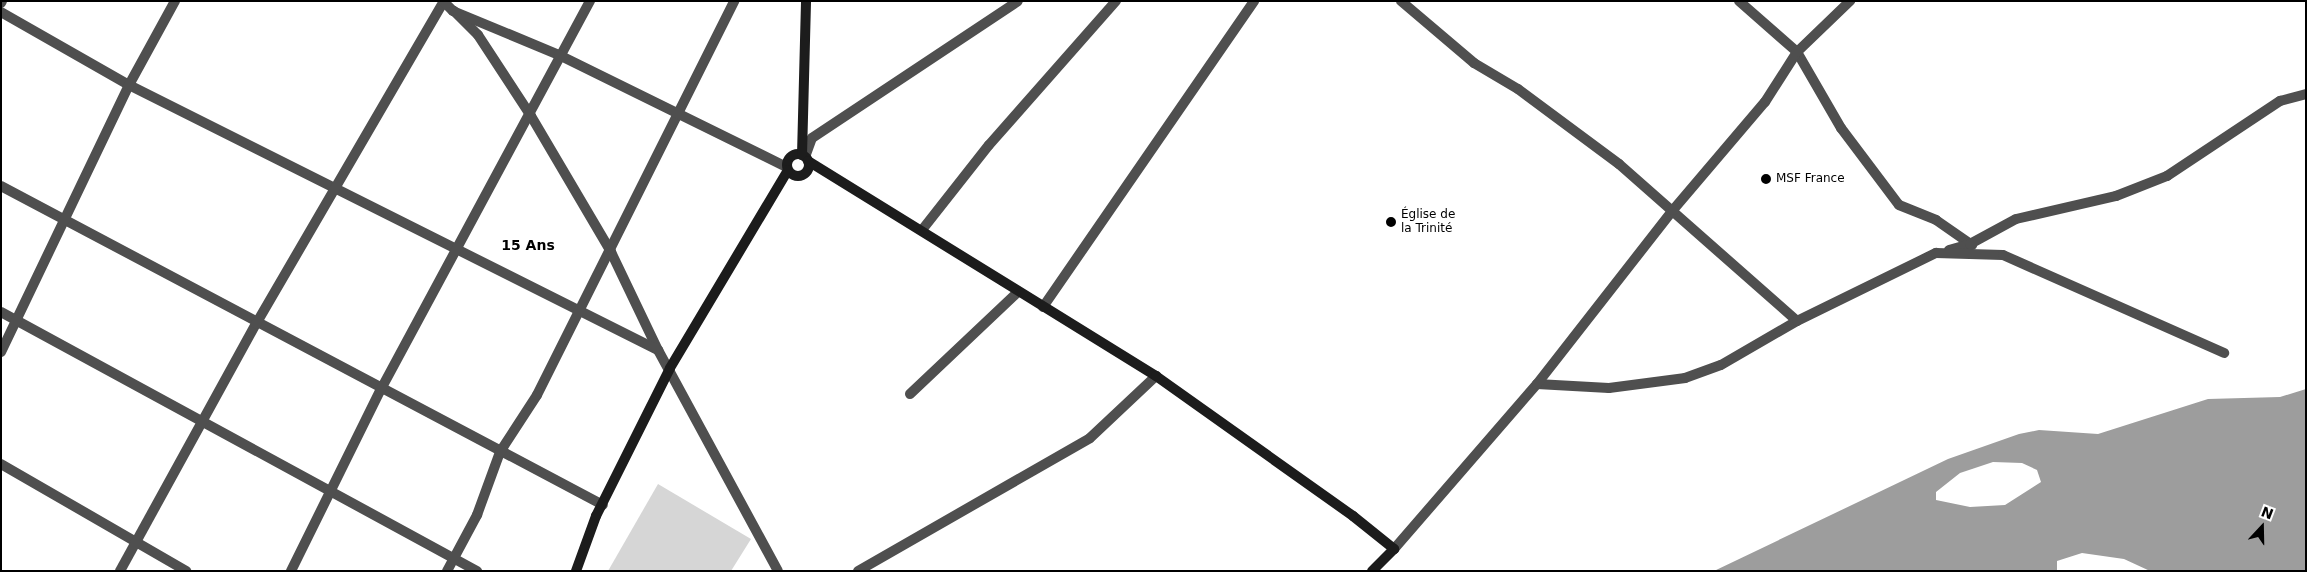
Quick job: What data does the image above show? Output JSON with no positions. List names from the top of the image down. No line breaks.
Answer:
{"districts":["15 Ans"],"places":["MSF France","Église de la Trinité"],"north":"top"}
